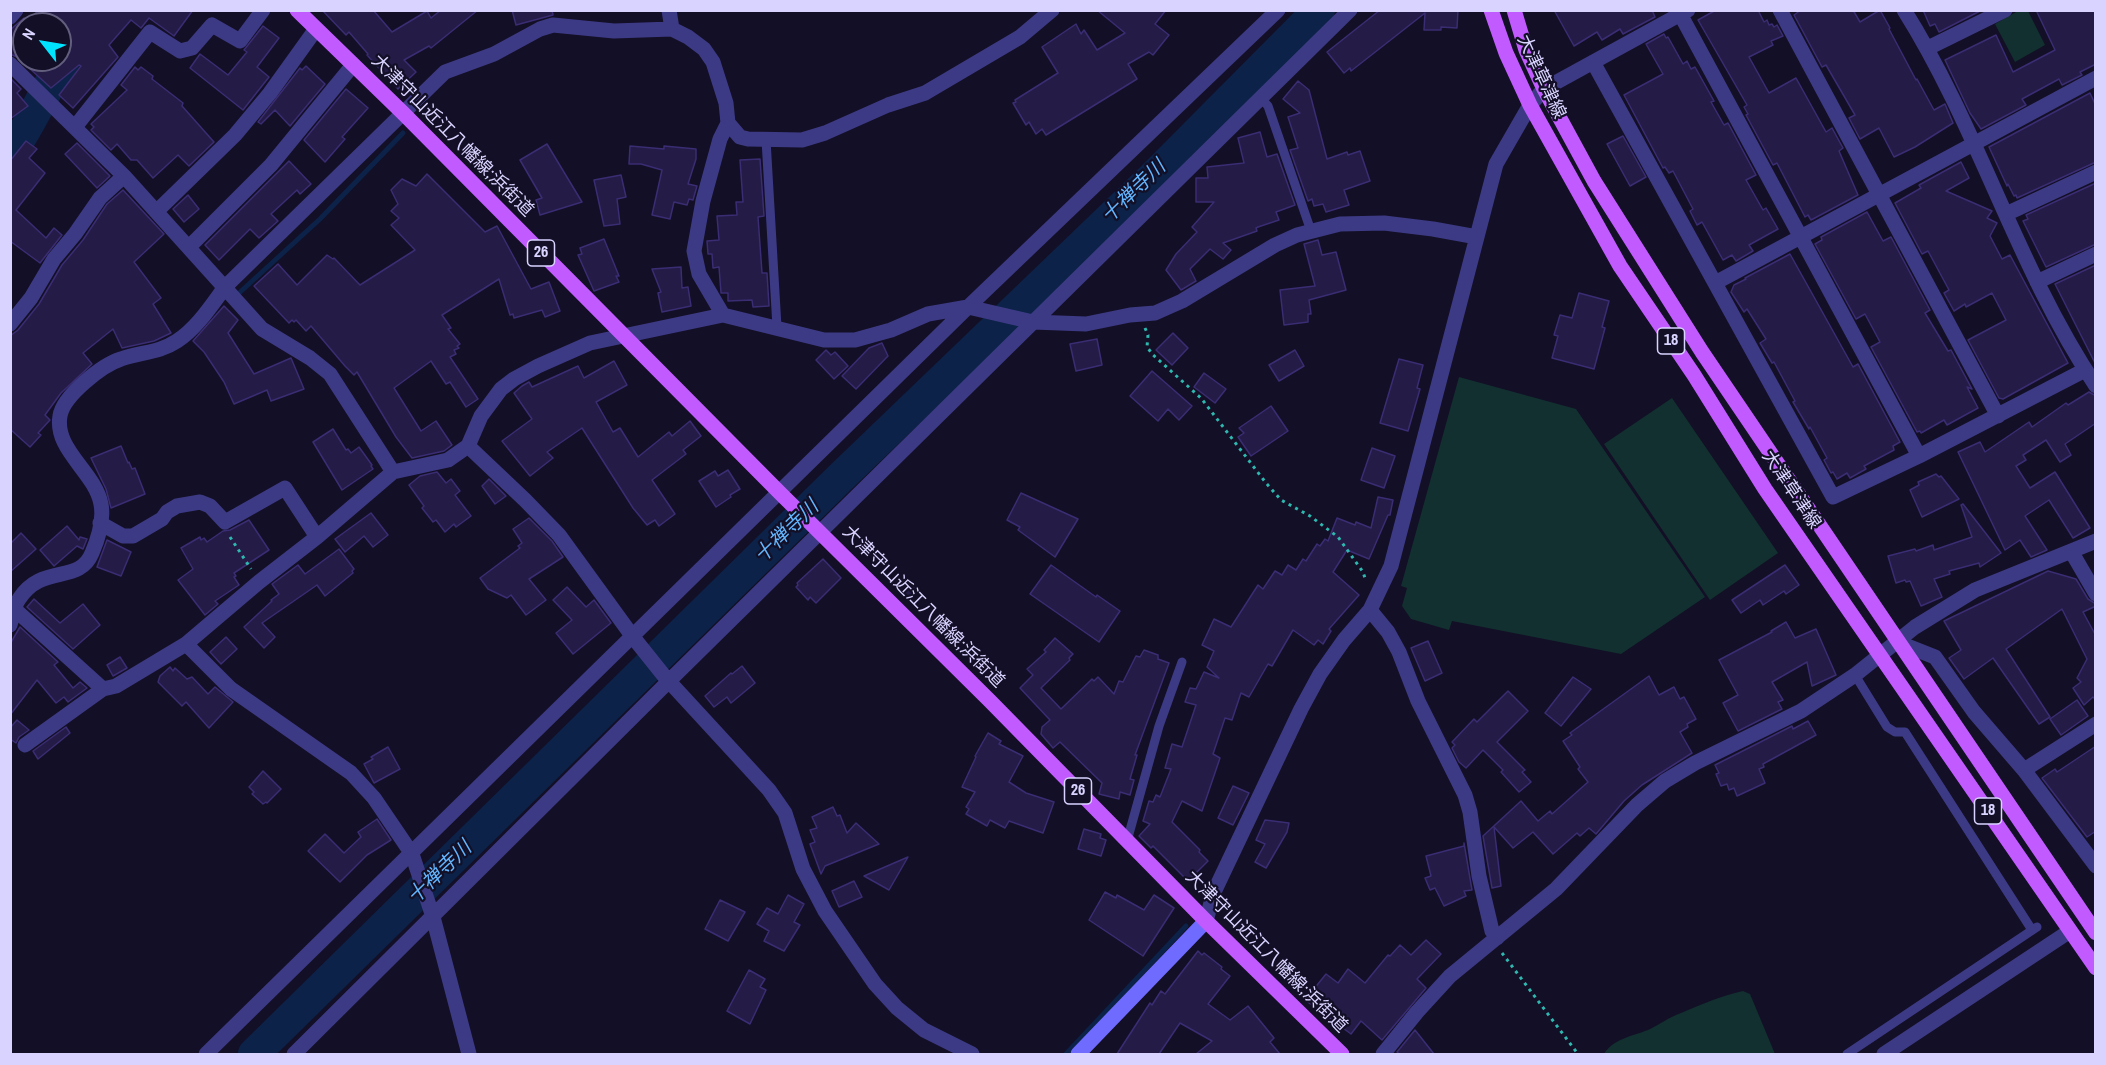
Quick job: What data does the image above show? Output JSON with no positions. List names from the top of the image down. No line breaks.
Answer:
{"streets":{"main road":["大津草津線","大津守山近江八幡線;浜街道","26","18"]},"water":["十禅寺川"],"north":"top left"}
